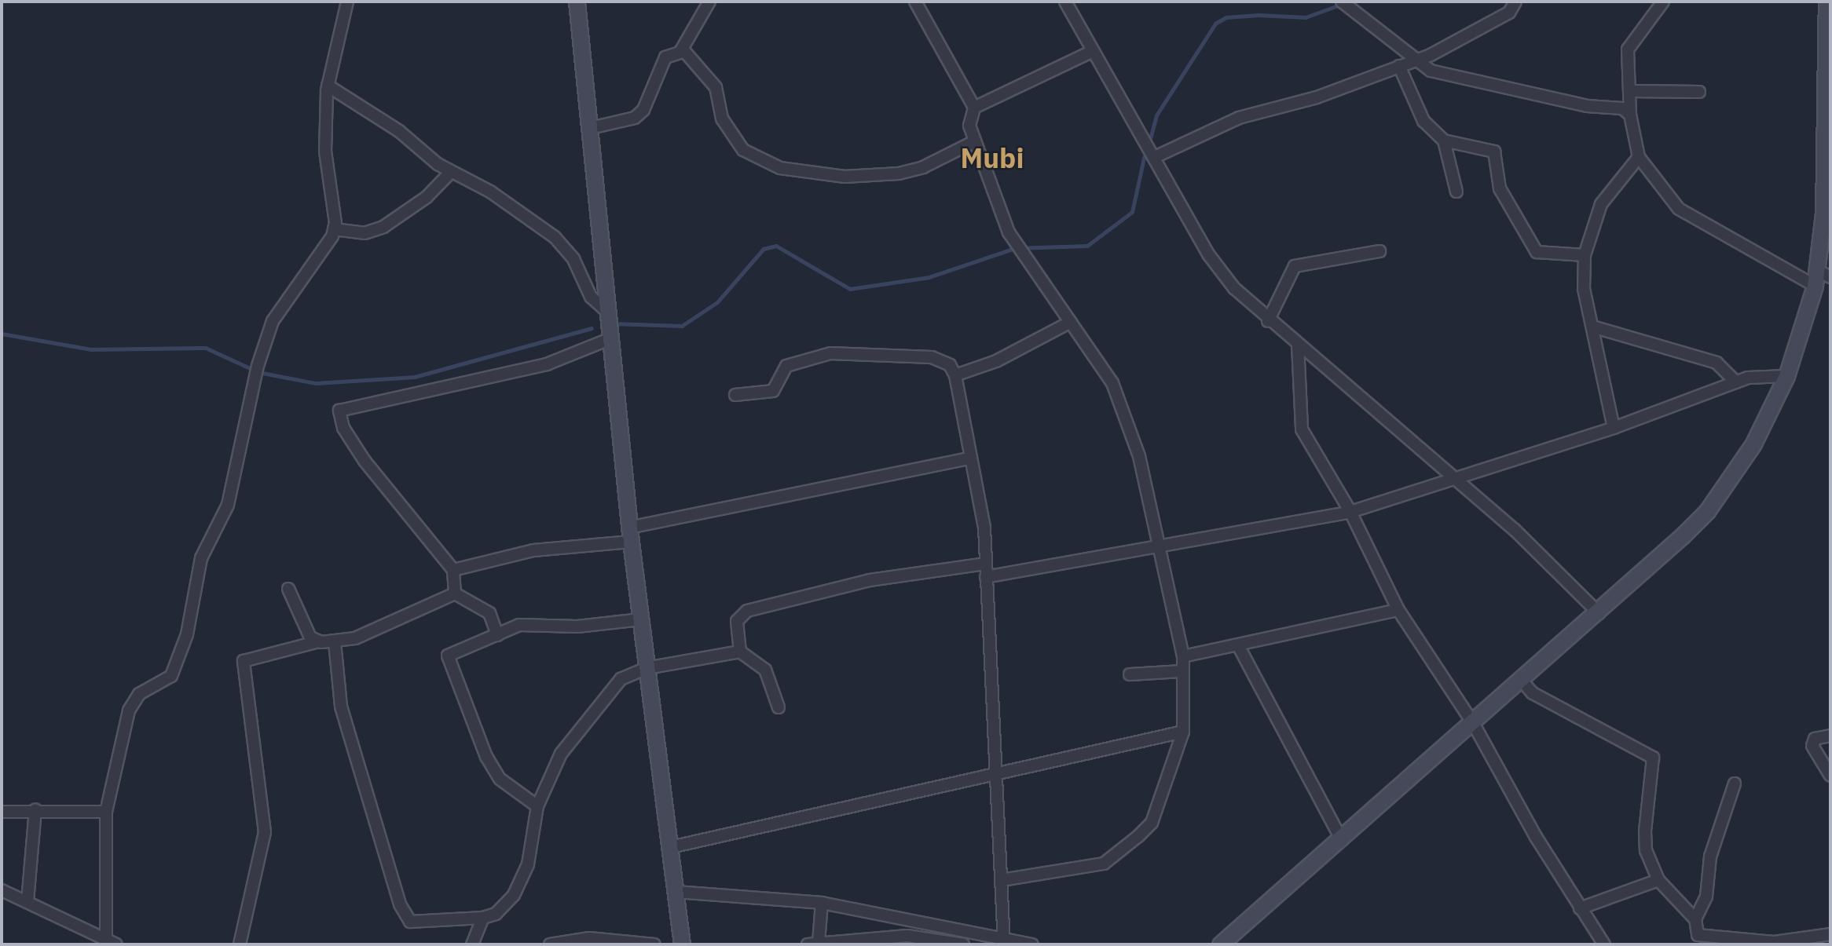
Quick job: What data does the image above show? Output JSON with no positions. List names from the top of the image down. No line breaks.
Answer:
{"districts":["Mubi"]}
